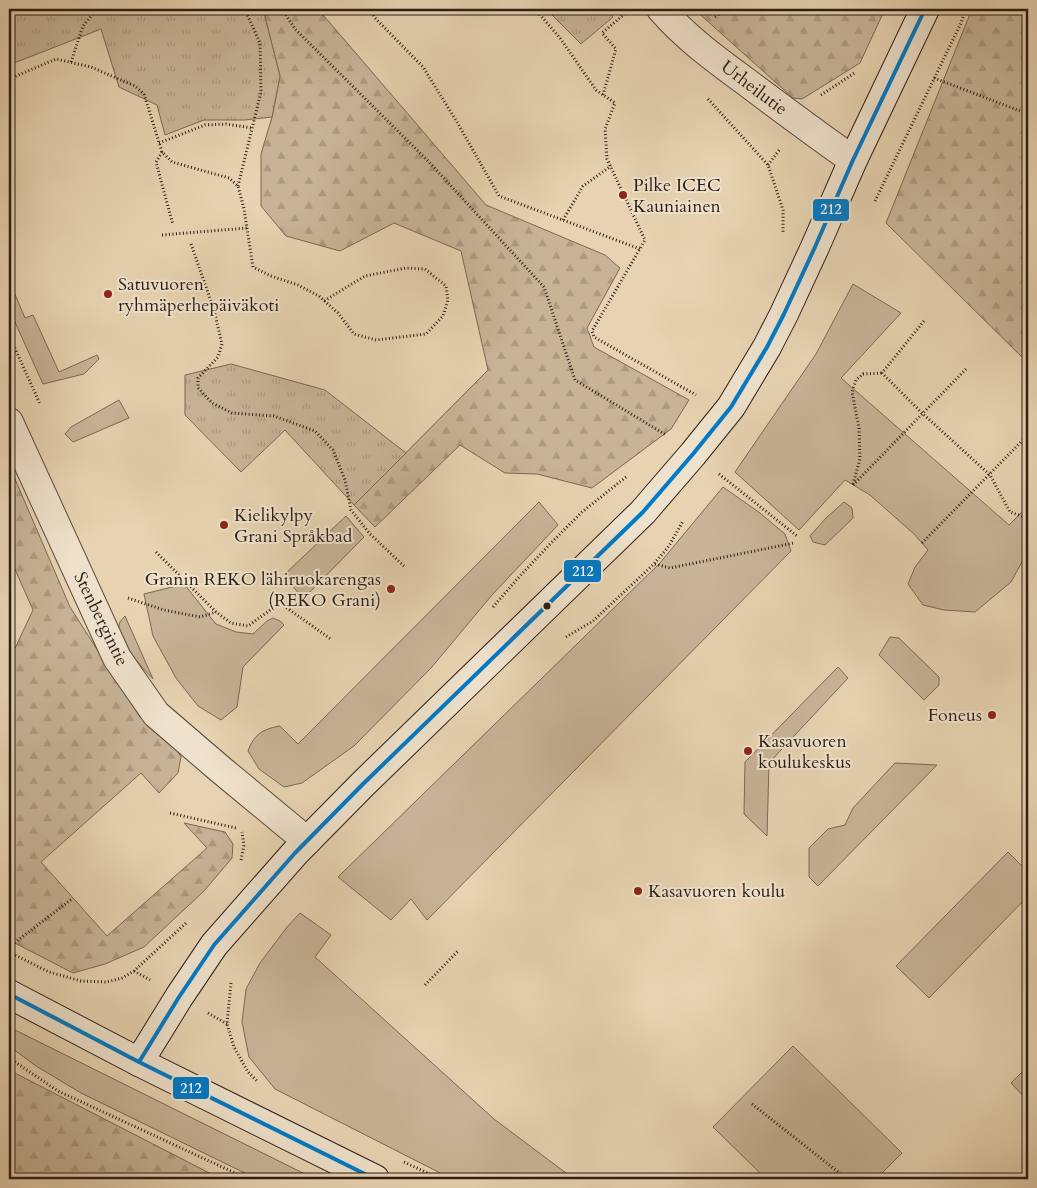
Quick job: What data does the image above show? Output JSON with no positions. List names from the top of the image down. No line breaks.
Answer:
{"streets":{"street":["Urheilutie","Stenbergintie"]},"places":["Pilke ICEC Kauniainen","Satuvuoren ryhmäperhepäiväkoti","Kielikylpy Grani Språkbad","Granin REKO lähiruokarengas (REKO Grani)","Foneus","Kasavuoren koulukeskus","Kasavuoren koulu"],"lines":["transit line 212"]}
